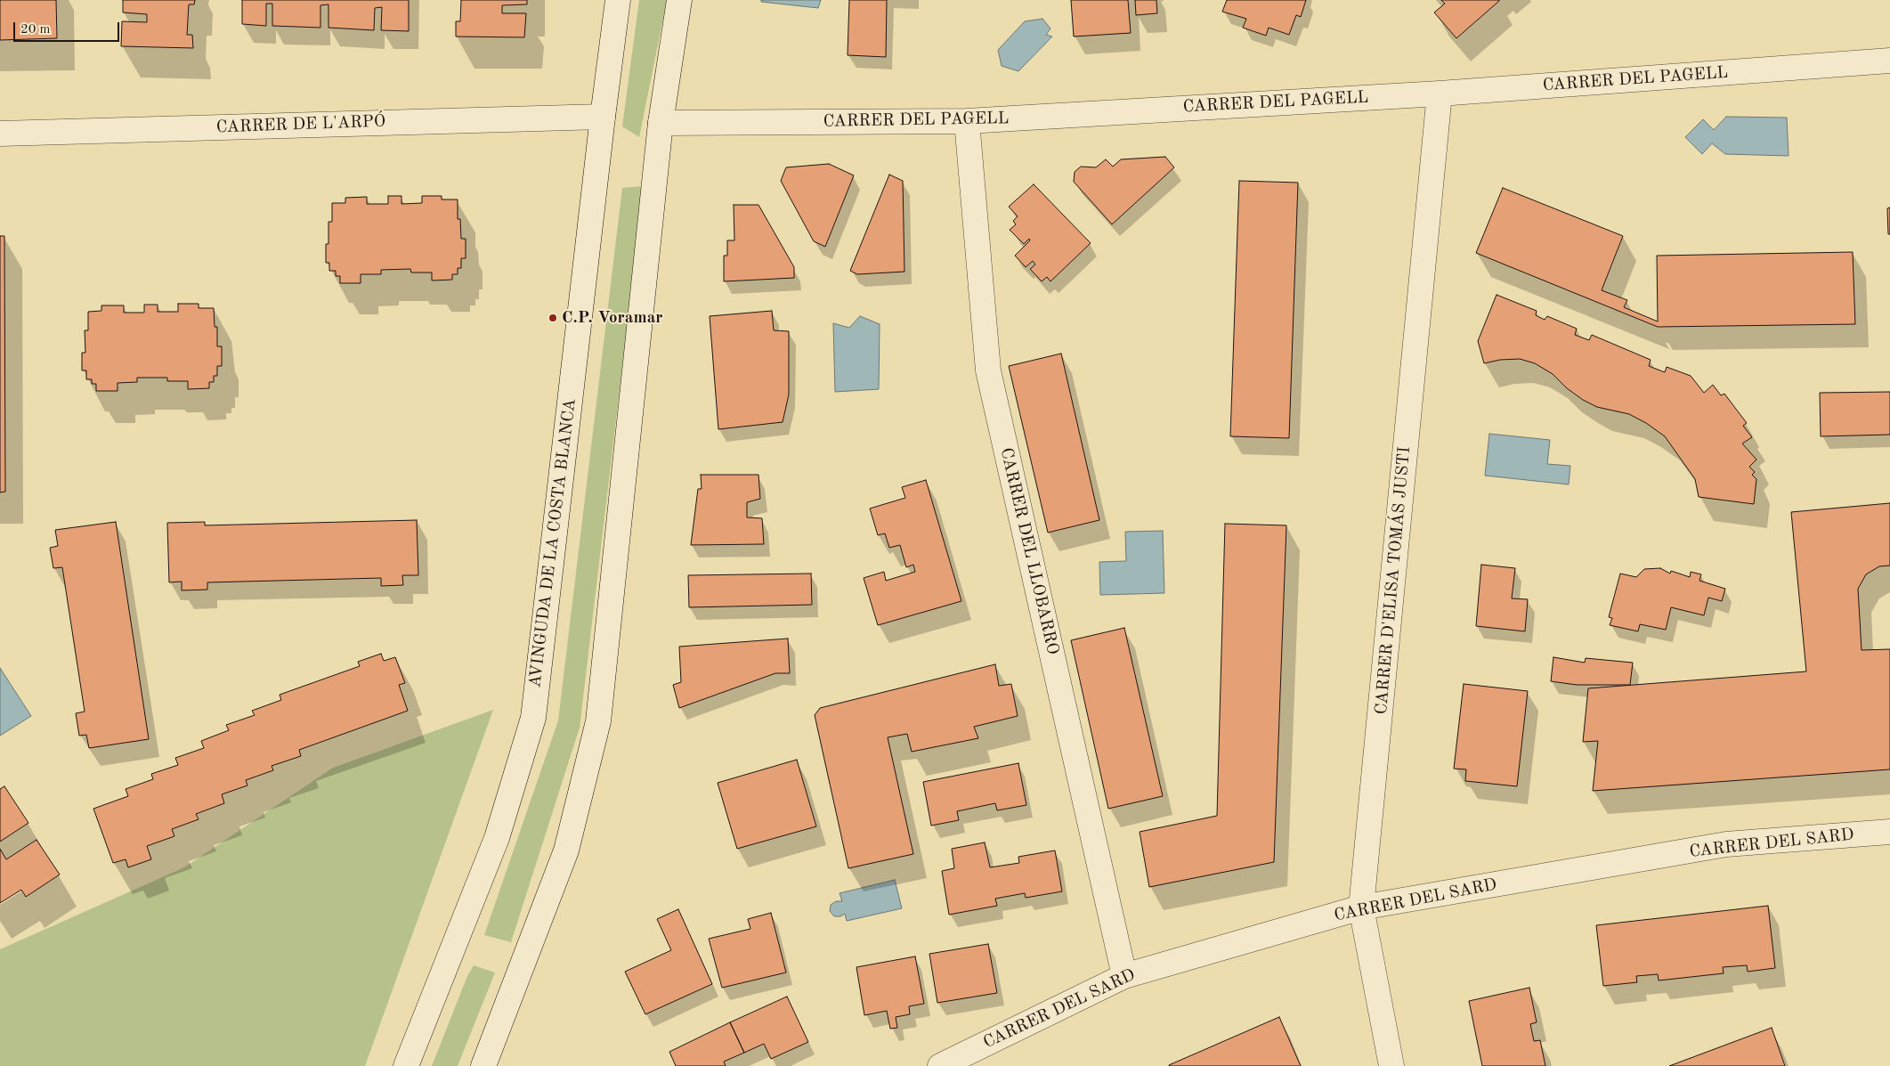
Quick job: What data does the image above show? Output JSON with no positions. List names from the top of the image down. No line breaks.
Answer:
{"streets":{"street":["CARRER DEL PAGELL","CARRER DE L'ARPÓ","AVINGUDA DE LA COSTA BLANCA","CARRER DEL LLOBARRO","CARRER D'ELISA TOMÁS JUSTI","CARRER DEL SARD"]},"crossings":[["CARRER DEL PAGELL","CARRER DEL LLOBARRO"],["CARRER DEL PAGELL","CARRER D'ELISA TOMÁS JUSTI"],["CARRER DE L'ARPÓ","AVINGUDA DE LA COSTA BLANCA"],["CARRER DEL LLOBARRO","CARRER DEL SARD"],["CARRER D'ELISA TOMÁS JUSTI","CARRER DEL SARD"]],"places":["C.P. Voramar"],"scale_bar":"20 m"}
